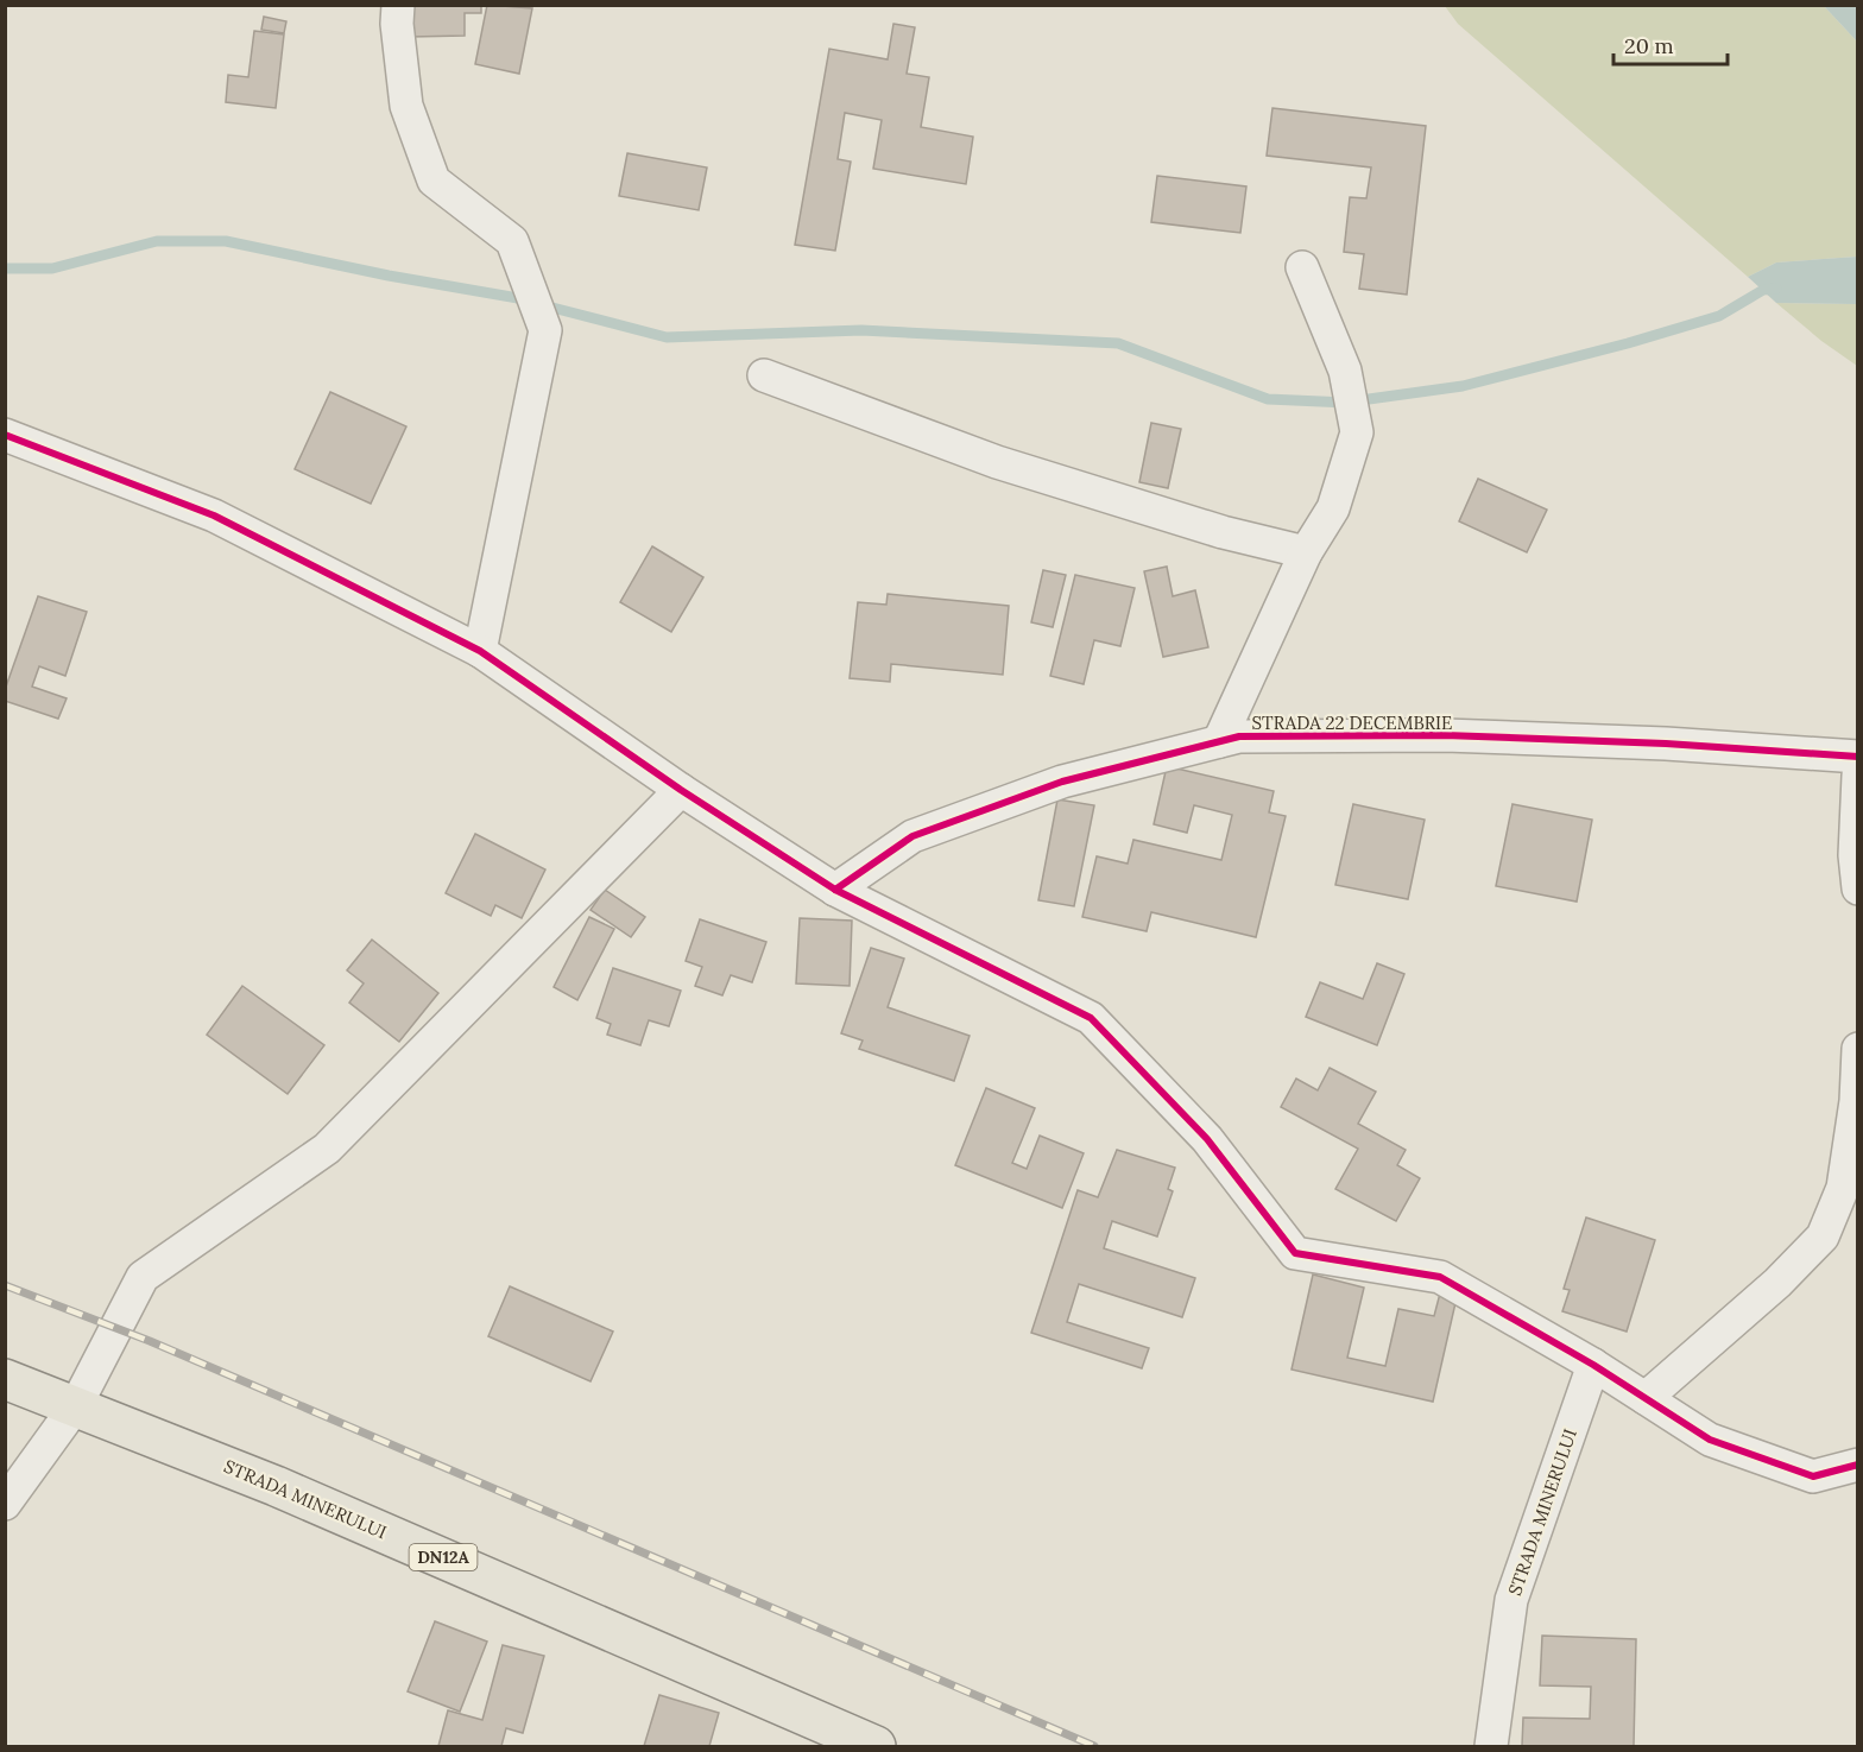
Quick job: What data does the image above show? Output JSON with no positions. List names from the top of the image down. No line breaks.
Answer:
{"streets":{"main road":["STRADA MINERULUI","DN12A"],"street":["STRADA 22 DECEMBRIE"]},"scale_bar":"20 m"}
